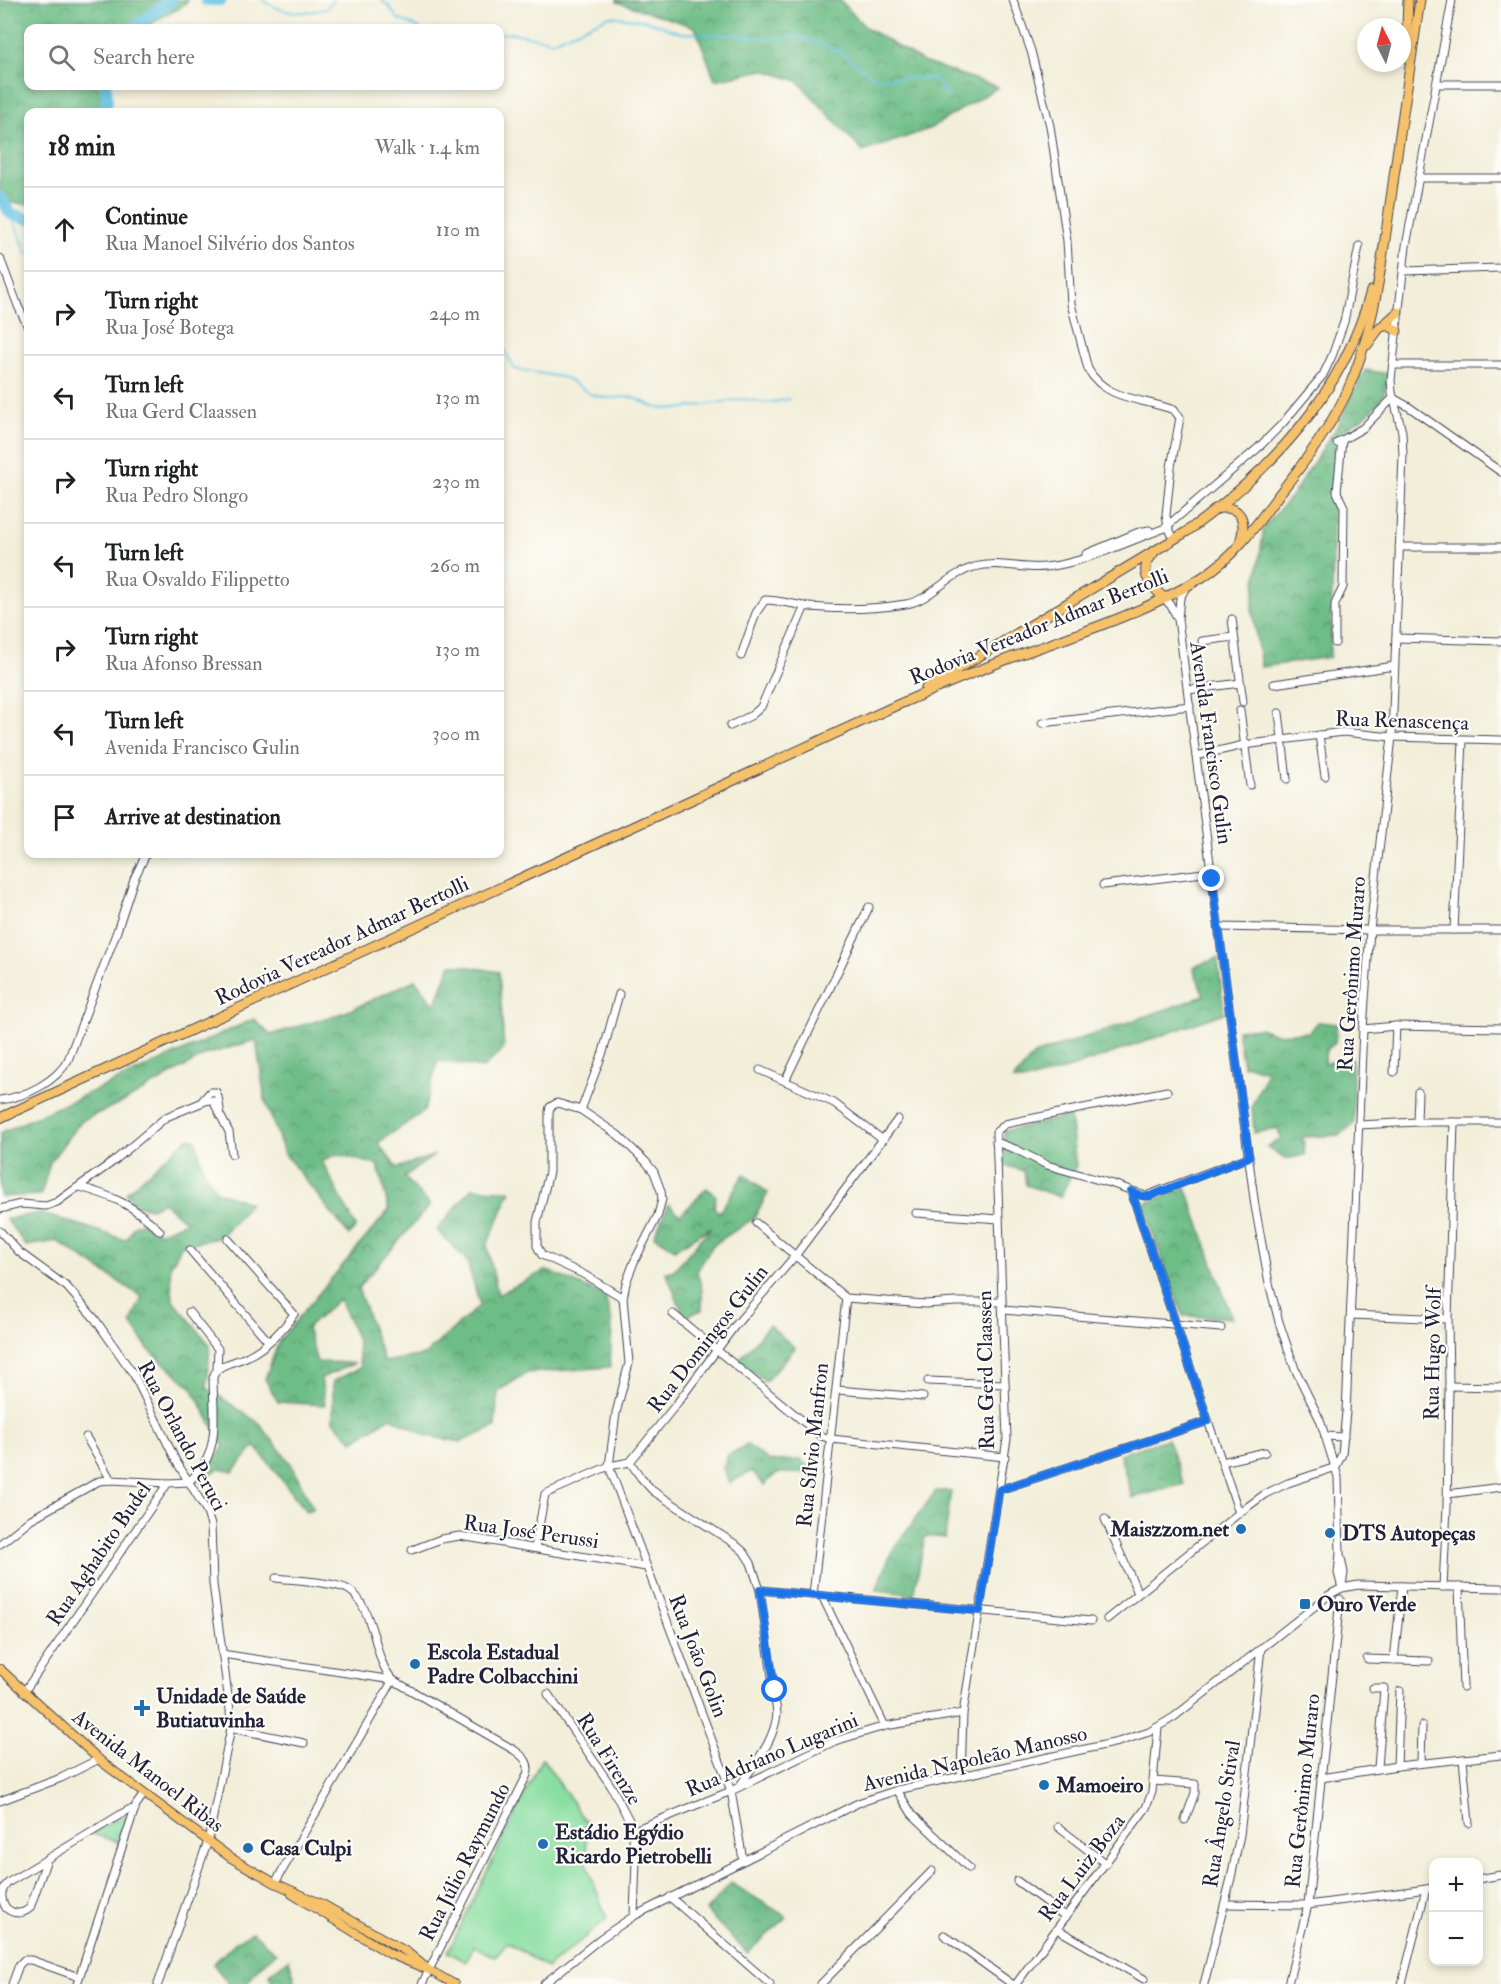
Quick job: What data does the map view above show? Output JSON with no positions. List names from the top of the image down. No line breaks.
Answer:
{"streets":{"highway":["Rodovia Vereador Admar Bertolli"],"main road":["Avenida Manoel Ribas"],"street":["Rua Renascença","Avenida Francisco Gulin","Rua Gerônimo Muraro","Rua Domingos Gulin","Rua Hugo Wolf","Rua Gerd Claassen","Rua Orlando Peruci","Rua Sílvio Manfron","Rua José Perussi","Rua Aghabito Budel","Rua João Golin","Rua Adriano Lugarini","Rua Firenze","Avenida Napoleão Manosso","Rua Ângelo Stival","Rua Júlio Raymundo","Rua Luiz Boza"]},"crossings":[["Rodovia Vereador Admar Bertolli","Avenida Francisco Gulin"],["Rua Renascença","Avenida Francisco Gulin"],["Rua Renascença","Rua Gerônimo Muraro"],["Avenida Francisco Gulin","Rua Gerônimo Muraro"],["Rua Gerônimo Muraro","Avenida Napoleão Manosso"],["Rua Gerd Claassen","Rua Adriano Lugarini"],["Rua Gerd Claassen","Avenida Napoleão Manosso"],["Rua Orlando Peruci","Rua Aghabito Budel"],["Rua Orlando Peruci","Avenida Manoel Ribas"],["Rua José Perussi","Rua João Golin"],["Rua Aghabito Budel","Avenida Manoel Ribas"],["Rua João Golin","Rua Adriano Lugarini"],["Rua João Golin","Avenida Napoleão Manosso"],["Rua Adriano Lugarini","Rua Firenze"],["Rua Firenze","Avenida Napoleão Manosso"],["Avenida Napoleão Manosso","Rua Ângelo Stival"],["Avenida Napoleão Manosso","Rua Luiz Boza"],["Avenida Manoel Ribas","Rua Júlio Raymundo"]],"places":{"other":["Maiszzom.net","DTS Autopeças","Escola Estadual Padre Colbacchini","Mamoeiro","Estádio Egýdio Ricardo Pietrobelli","Casa Culpi"],"transit":["Ouro Verde"],"health":["Unidade de Saúde Butiatuvinha"]},"north":"top","page":{"search":"Search here","heading":["18 min","Walk · 1.4 km"],"list":[["Continue","Rua Manoel Silvério dos Santos","110 m"],["Turn right","Rua José Botega","240 m"],["Turn left","Rua Gerd Claassen","130 m"],["Turn right","Rua Pedro Slongo","230 m"],["Turn left","Rua Osvaldo Filippetto","260 m"],["Turn right","Rua Afonso Bressan","130 m"],["Turn left","Avenida Francisco Gulin","300 m"],"Arrive at destination"],"map_buttons":["+","−"]}}
